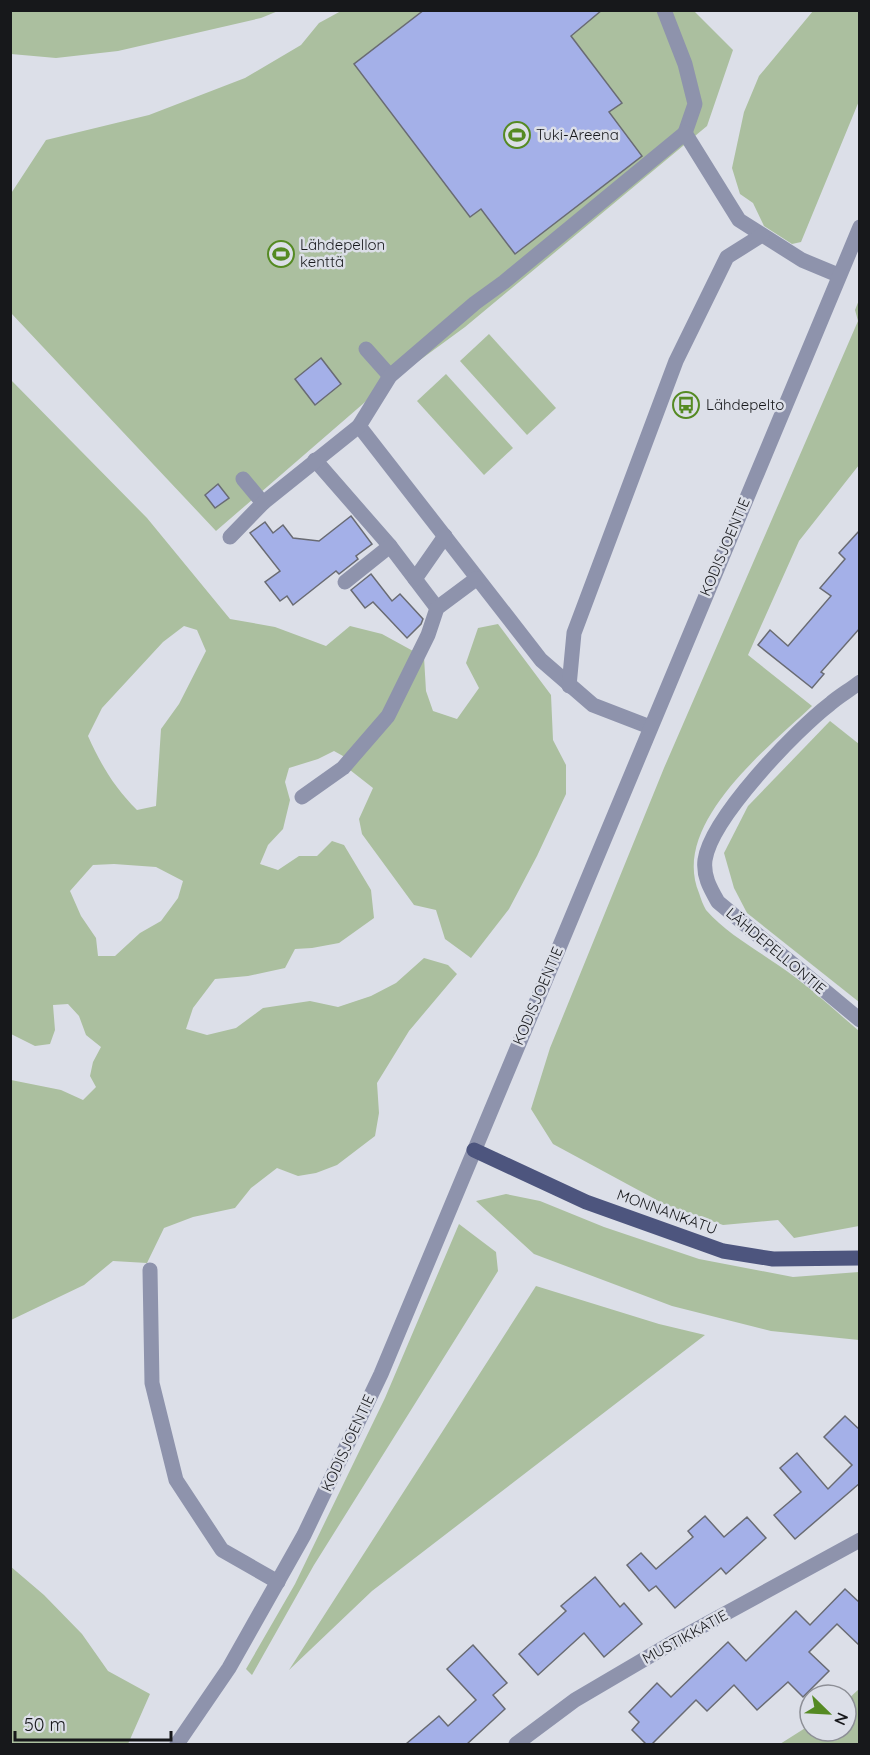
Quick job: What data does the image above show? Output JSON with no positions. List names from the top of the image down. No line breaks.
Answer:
{"streets":{"main road":["MONNANKATU"],"street":["KODISJOENTIE","LÄHDEPELLONTIE","MUSTIKKATIE"]},"crossings":[["KODISJOENTIE","MONNANKATU"]],"places":{"sports":["Tuki-Areena","Lähdepellon kenttä"],"bus stop":["Lähdepelto"]},"scale_bar":"50 m","north":"bottom right"}
